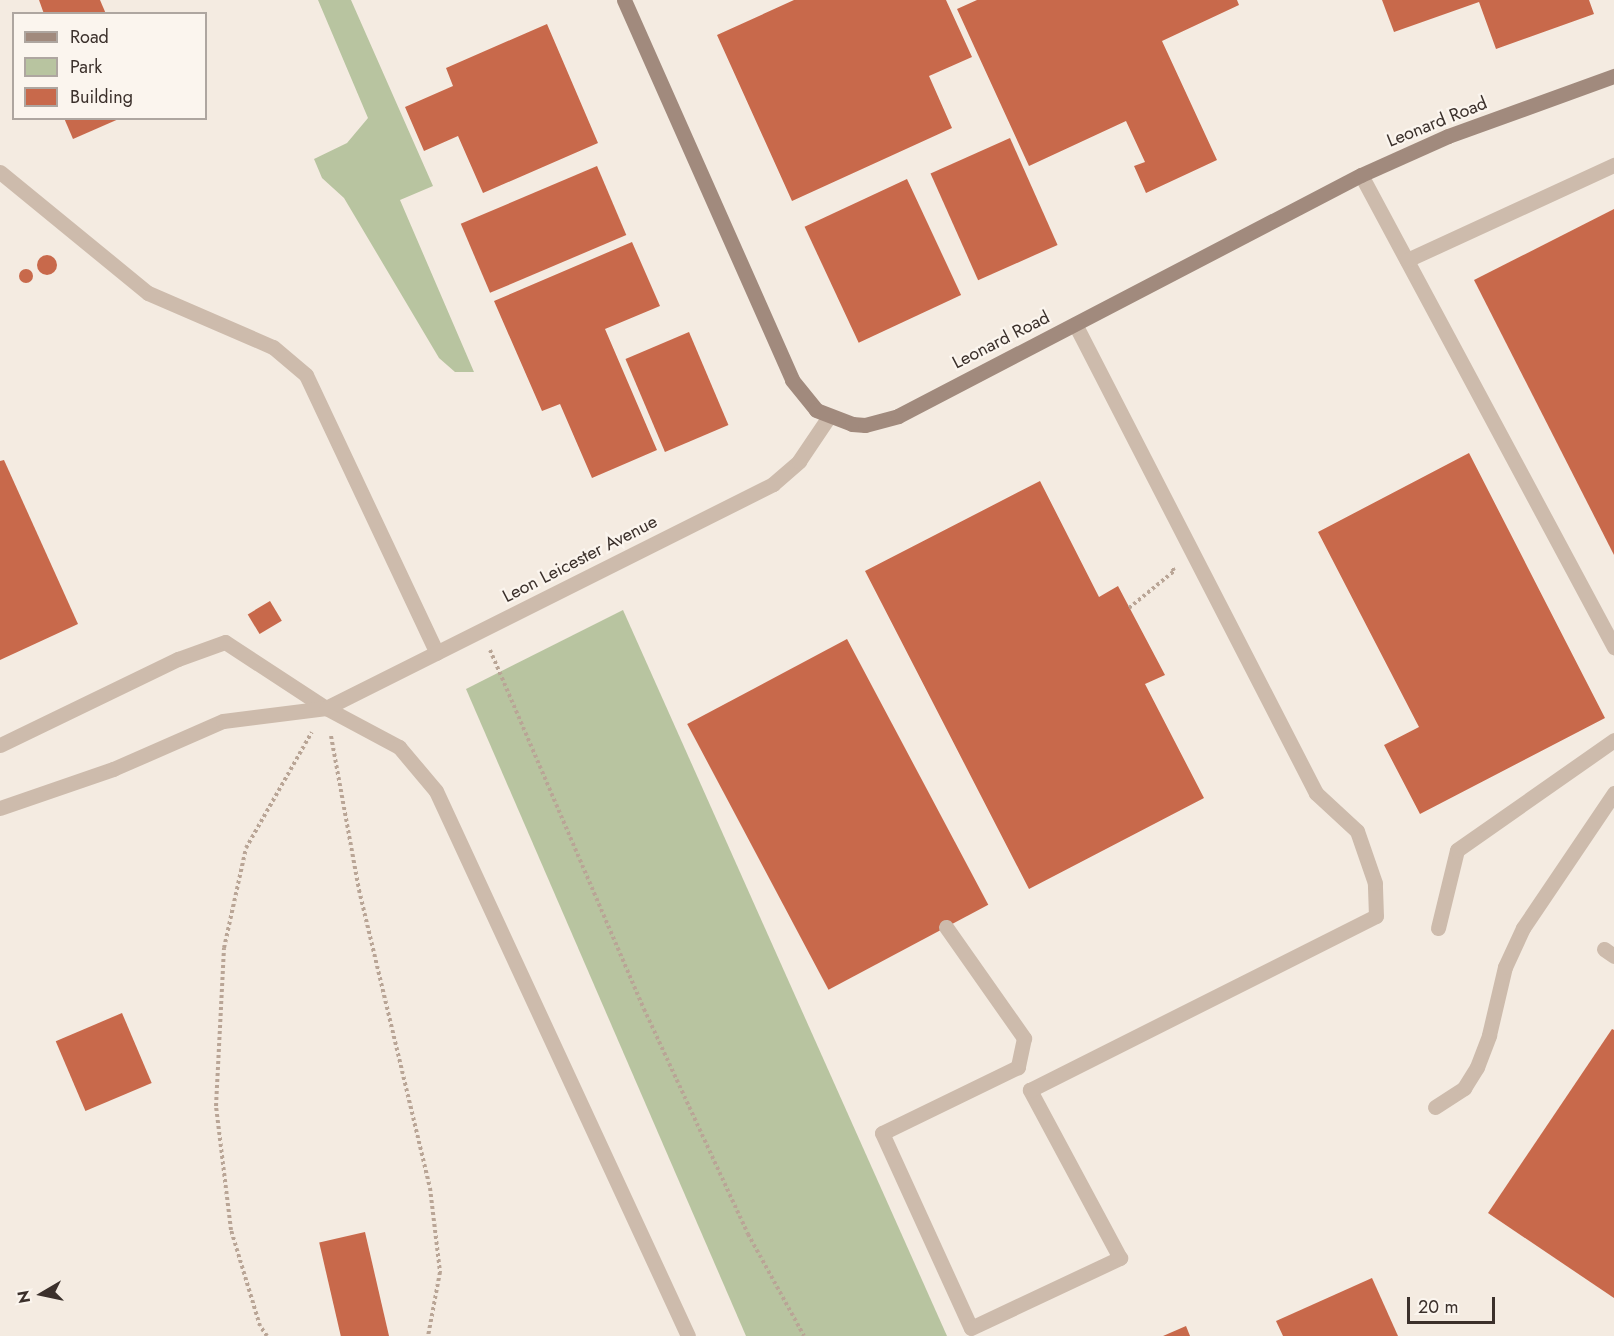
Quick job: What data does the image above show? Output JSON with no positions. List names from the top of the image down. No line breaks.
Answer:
{"streets":{"street":["Leonard Road","Leon Leicester Avenue"]},"crossings":[["Leonard Road","Leon Leicester Avenue"]],"legend":["Road","Park","Building"],"scale_bar":"20 m","north":"left"}
